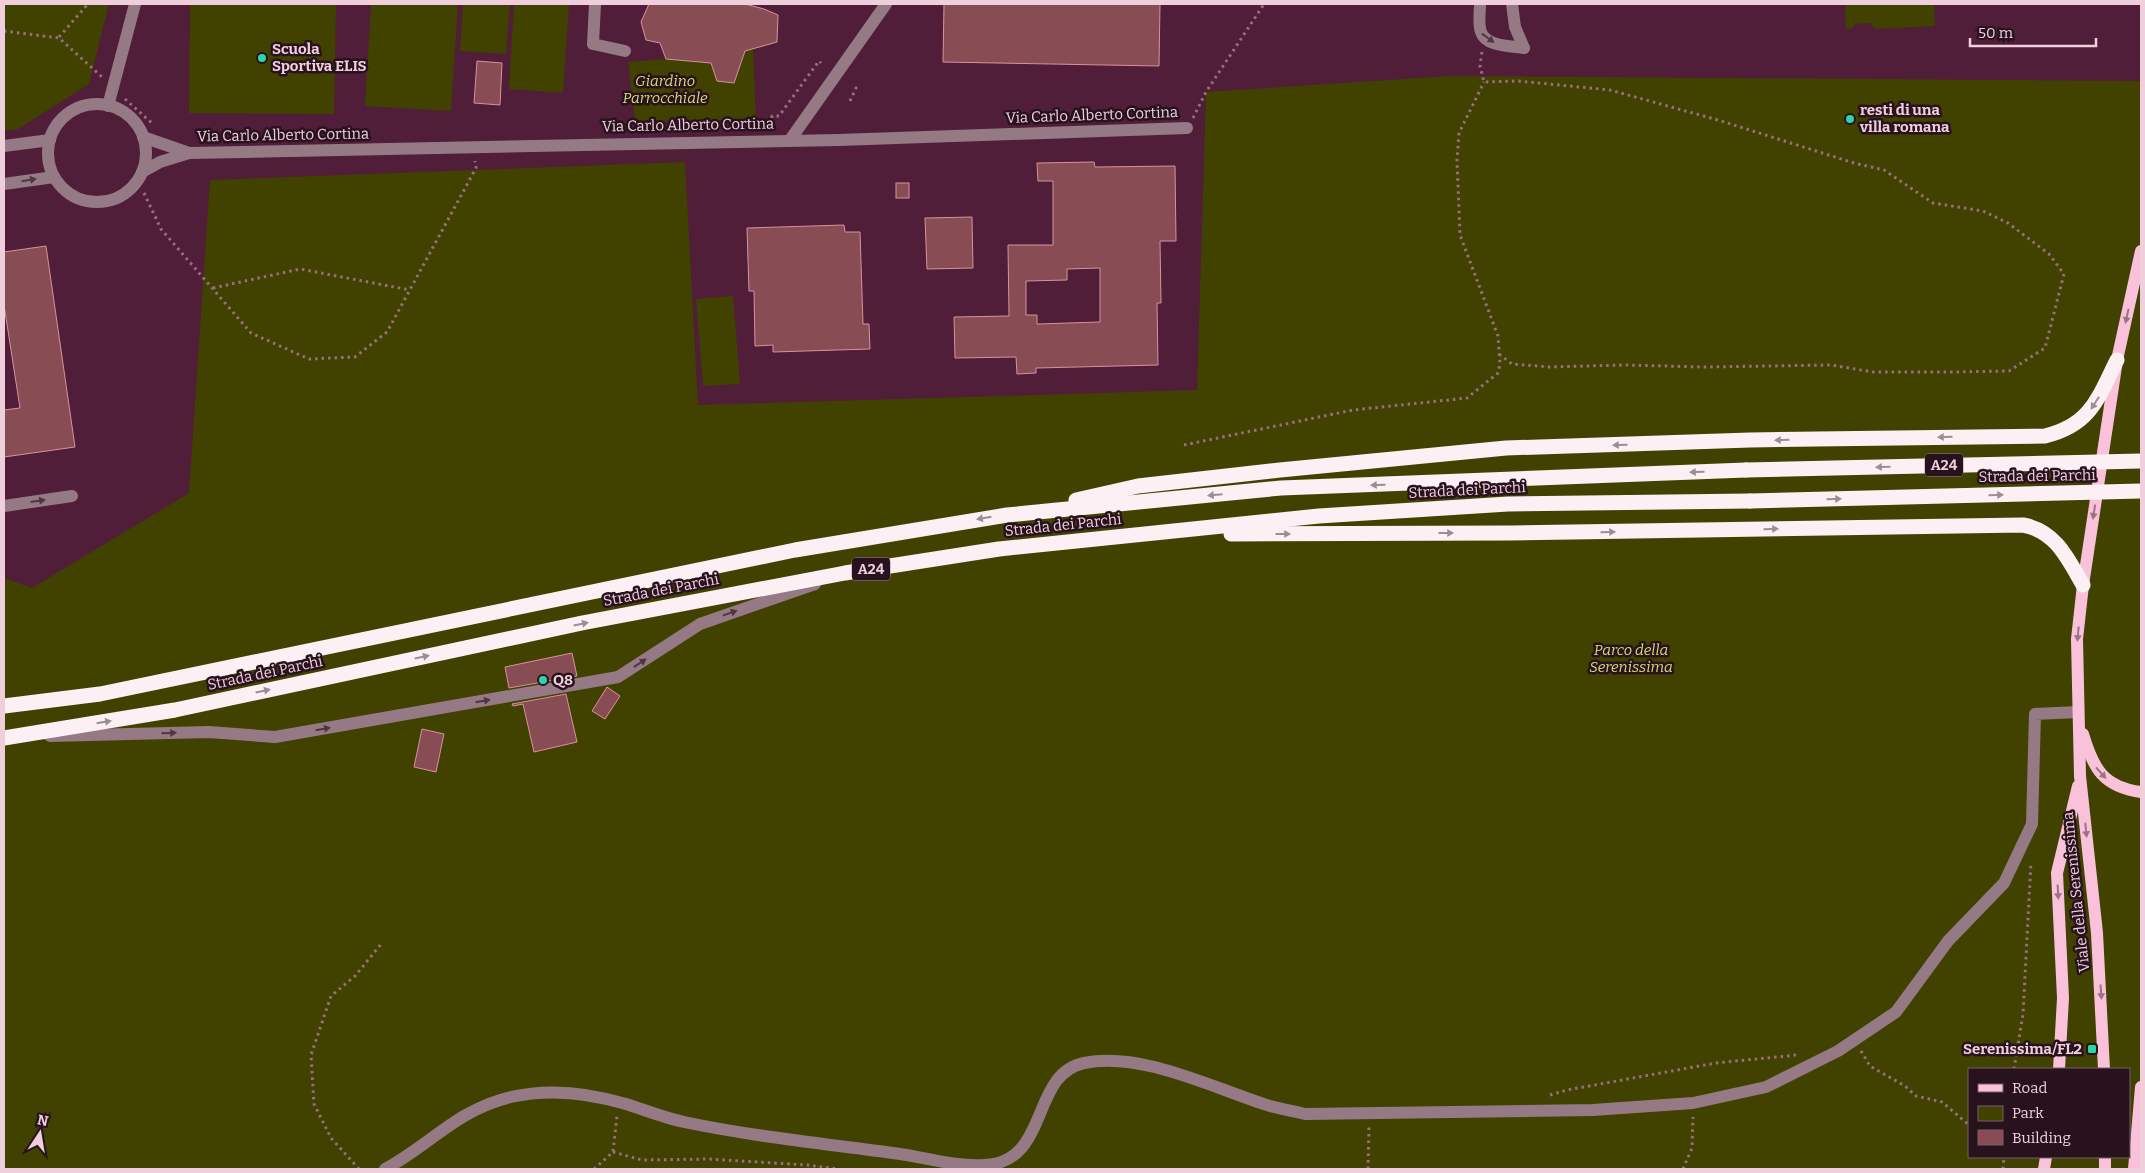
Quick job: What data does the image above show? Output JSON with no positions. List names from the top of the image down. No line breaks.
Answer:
{"streets":{"highway":["A24","Strada dei Parchi"],"main road":["Viale della Serenissima"],"street":["Via Carlo Alberto Cortina"]},"parks":["Giardino Parrocchiale","Parco della Serenissima"],"places":{"other":["Scuola Sportiva ELIS","resti di una villa romana","Q8"],"transit":["Serenissima/FL2"]},"legend":["Road","Park","Building"],"scale_bar":"50 m","north":"top"}
